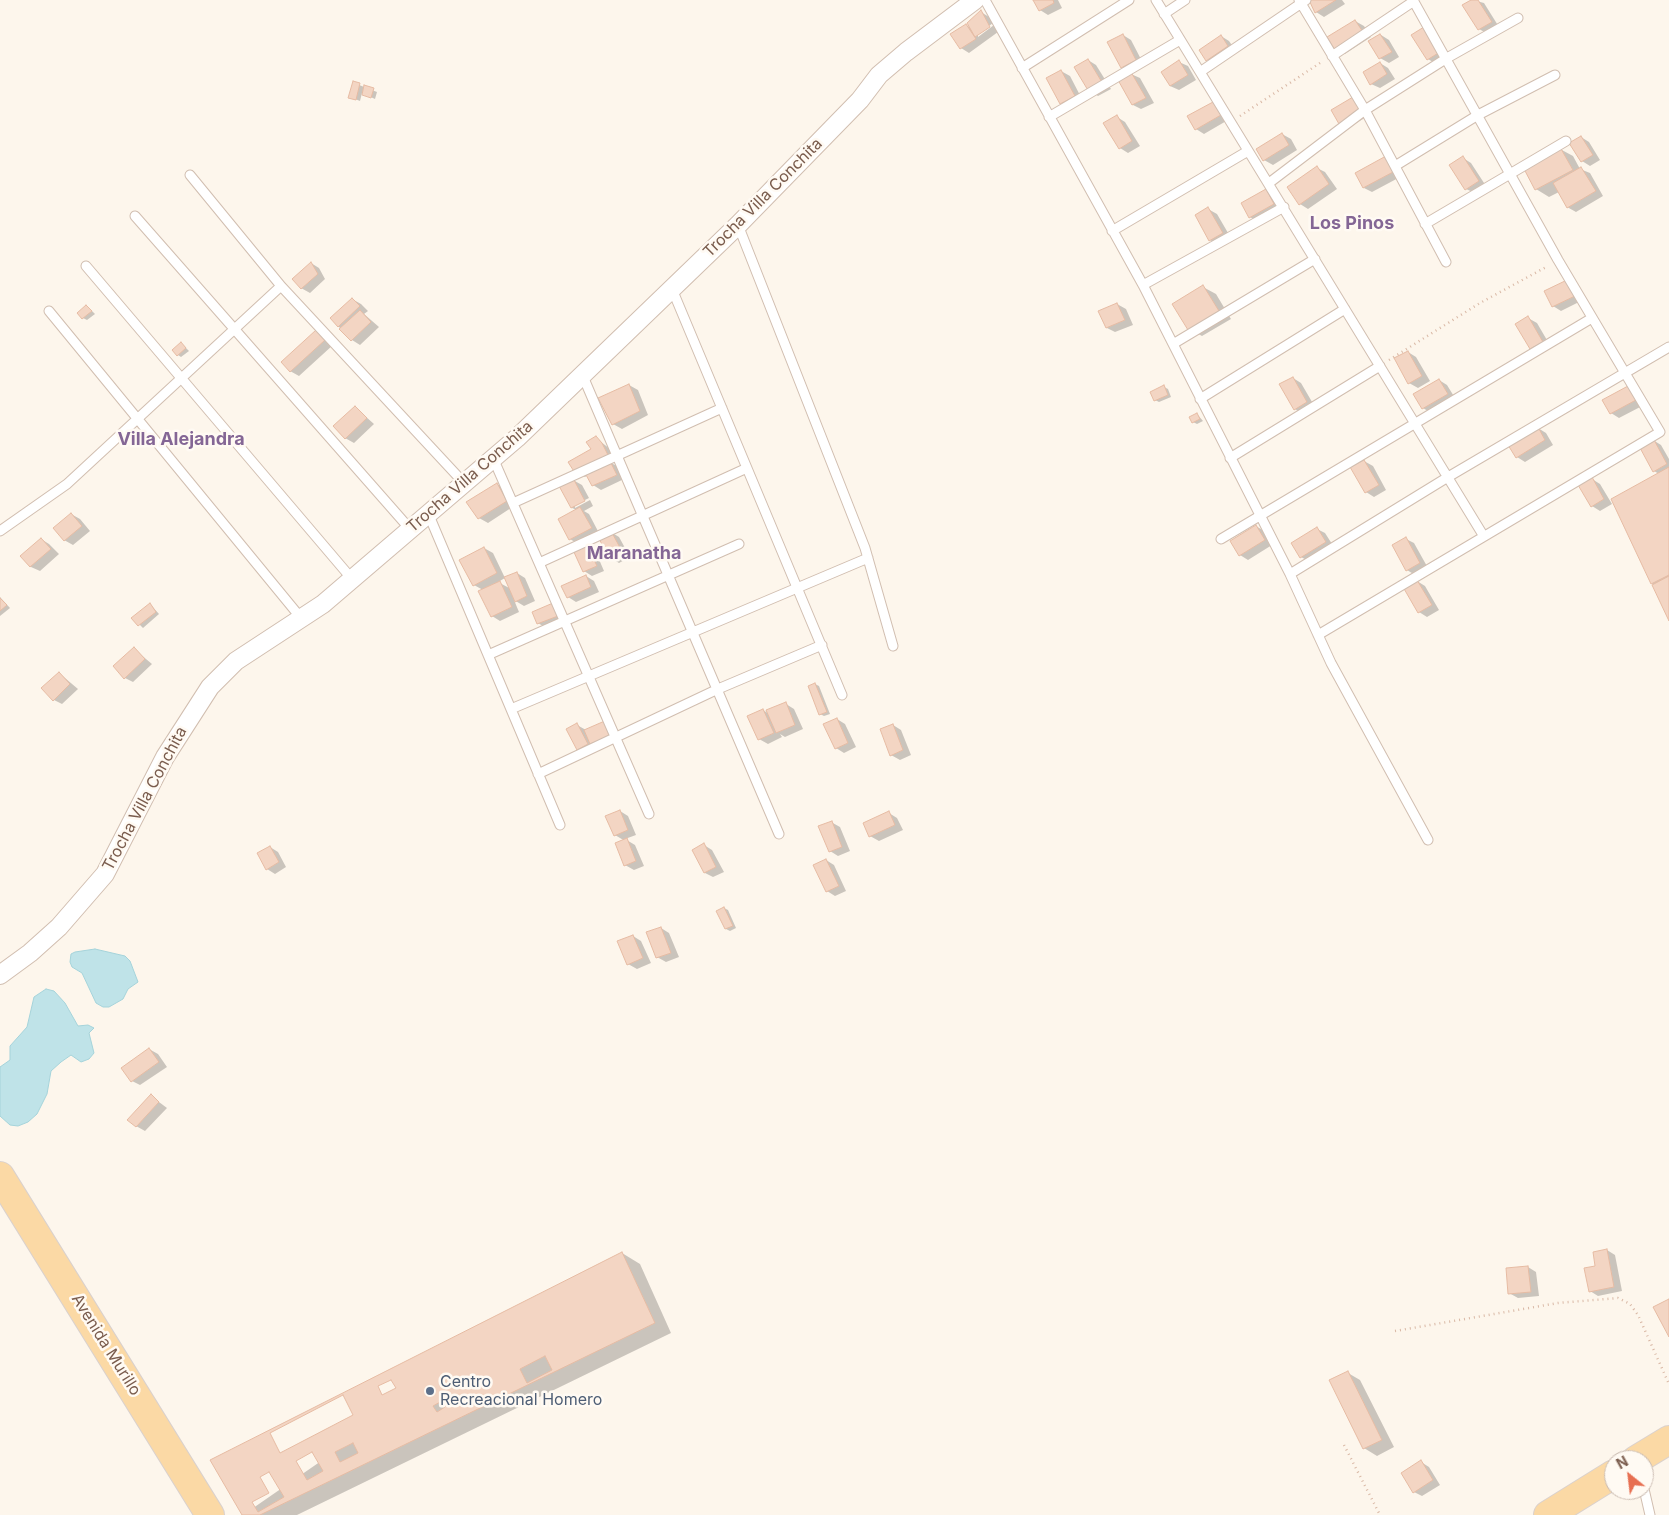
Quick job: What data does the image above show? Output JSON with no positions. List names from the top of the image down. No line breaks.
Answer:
{"streets":{"main road":["Avenida Murillo"],"street":["Trocha Villa Conchita"]},"districts":["Los Pinos","Villa Alejandra","Maranatha"],"places":["Centro Recreacional Homero"],"north":"top left"}
